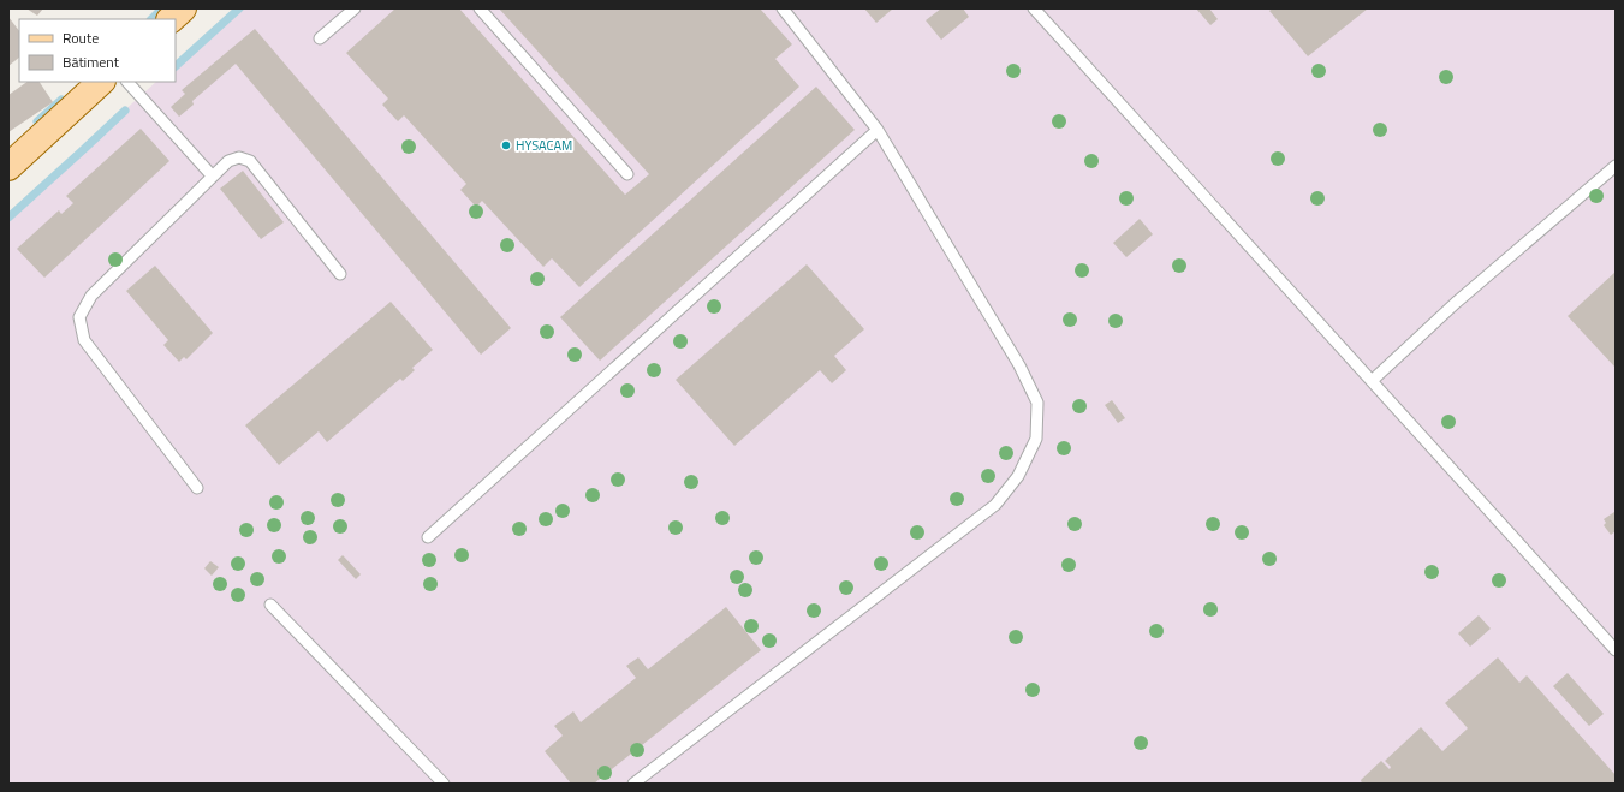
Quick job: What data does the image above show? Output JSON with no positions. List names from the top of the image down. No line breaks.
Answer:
{"places":["HYSACAM"],"legend":["Route","Bâtiment"]}
